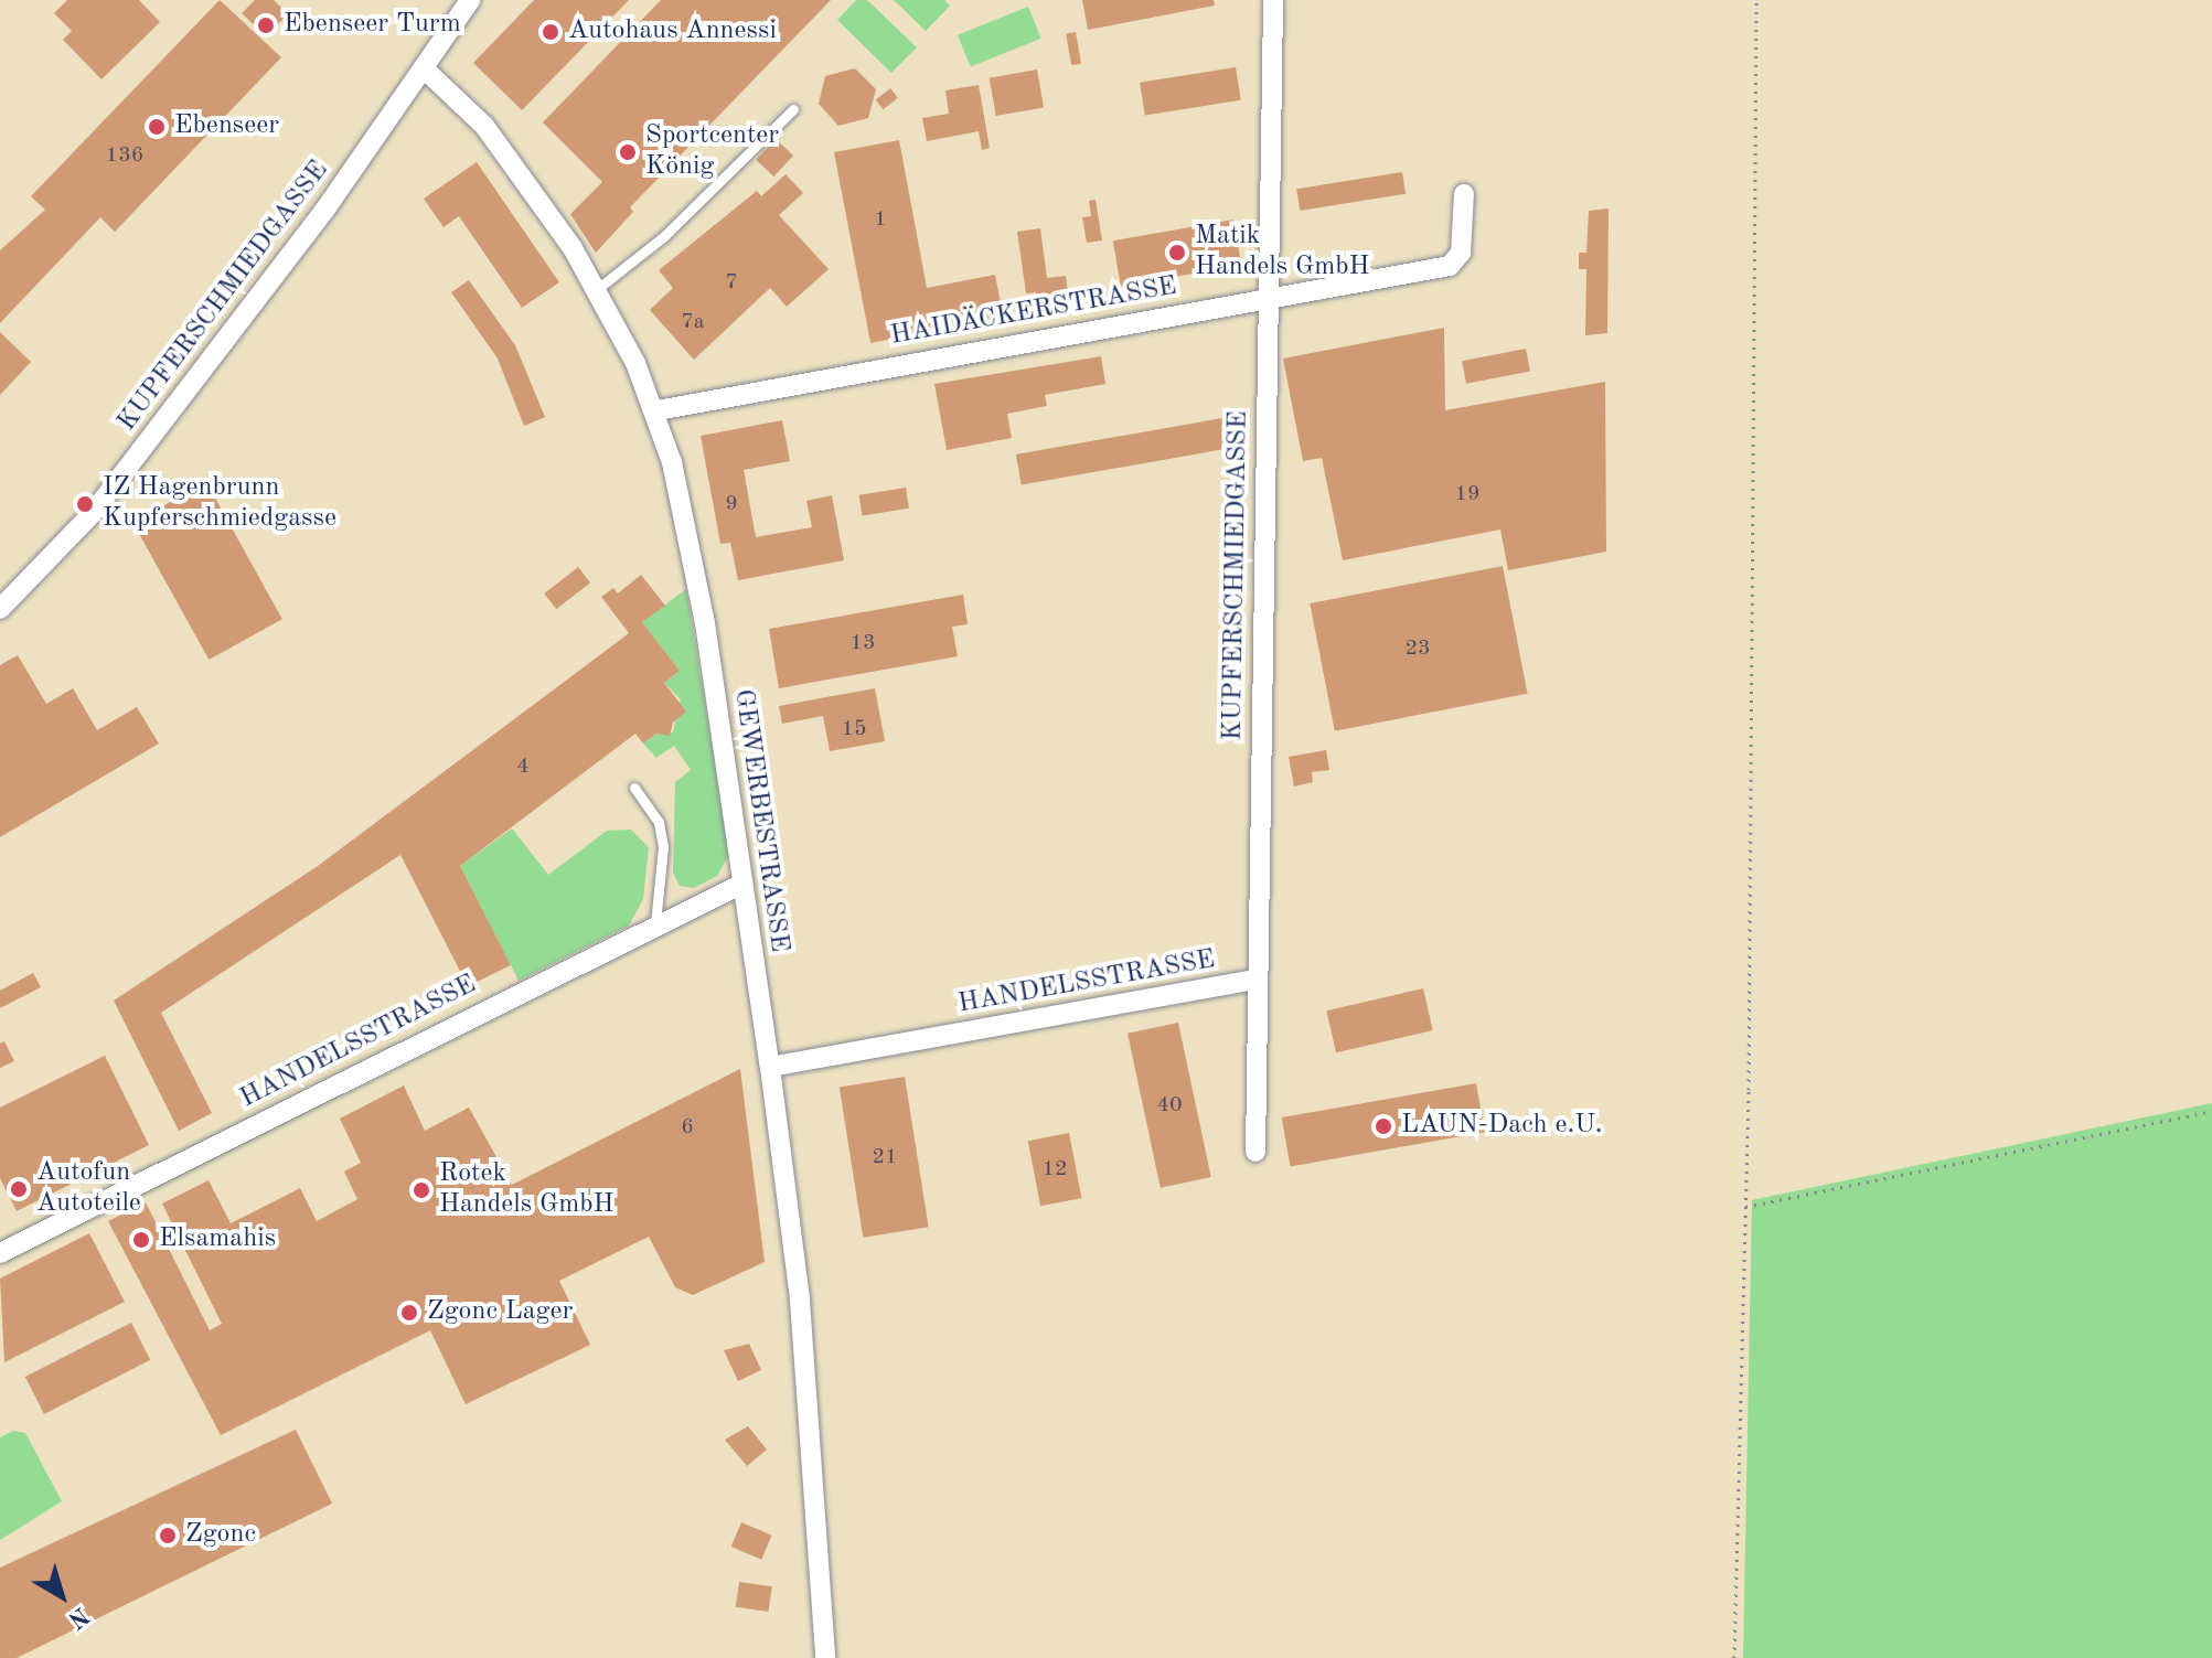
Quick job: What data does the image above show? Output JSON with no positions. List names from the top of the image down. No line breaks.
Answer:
{"streets":{"street":["KUPFERSCHMIEDGASSE","HAIDÄCKERSTRASSE","GEWERBESTRASSE","HANDELSSTRASSE"]},"crossings":[["KUPFERSCHMIEDGASSE","HAIDÄCKERSTRASSE"],["KUPFERSCHMIEDGASSE","GEWERBESTRASSE"],["KUPFERSCHMIEDGASSE","HANDELSSTRASSE"],["HAIDÄCKERSTRASSE","GEWERBESTRASSE"],["GEWERBESTRASSE","HANDELSSTRASSE"]],"places":["Ebenseer Turm","Autohaus Annessi","Ebenseer","Sportcenter König","Matik Handels GmbH","IZ Hagenbrunn Kupferschmiedgasse","LAUN-Dach e.U.","Autofun Autoteile","Rotek Handels GmbH","Elsamahis","Zgonc Lager","Zgonc"],"house_numbers":["136","1","7","7a","19","9","13","23","15","4","40","6","21","12"],"north":"bottom right"}
